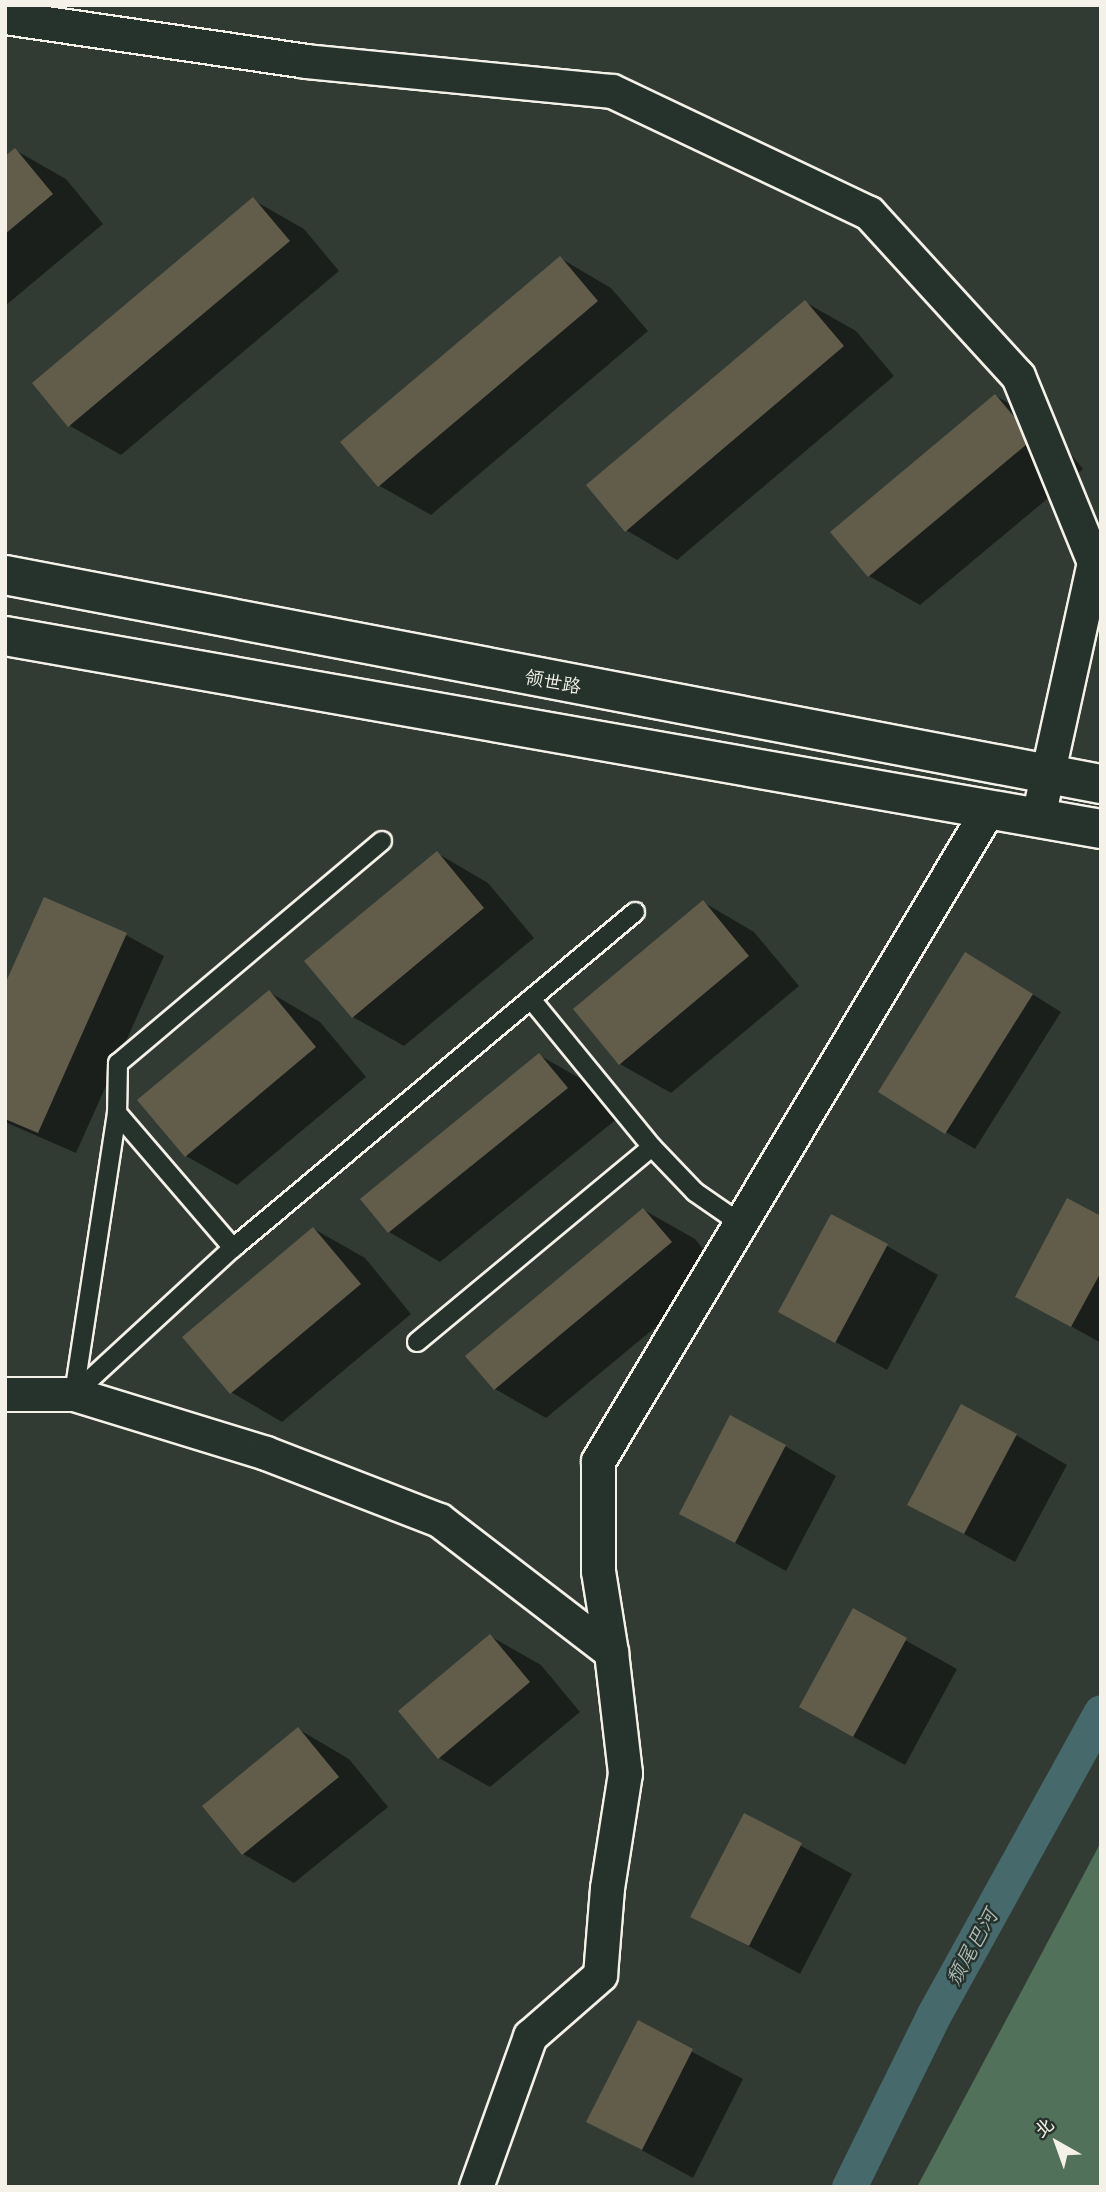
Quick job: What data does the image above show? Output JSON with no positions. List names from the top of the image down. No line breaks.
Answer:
{"streets":{"street":["领世路"]},"water":["颓尾巴河"],"north":"top left"}
